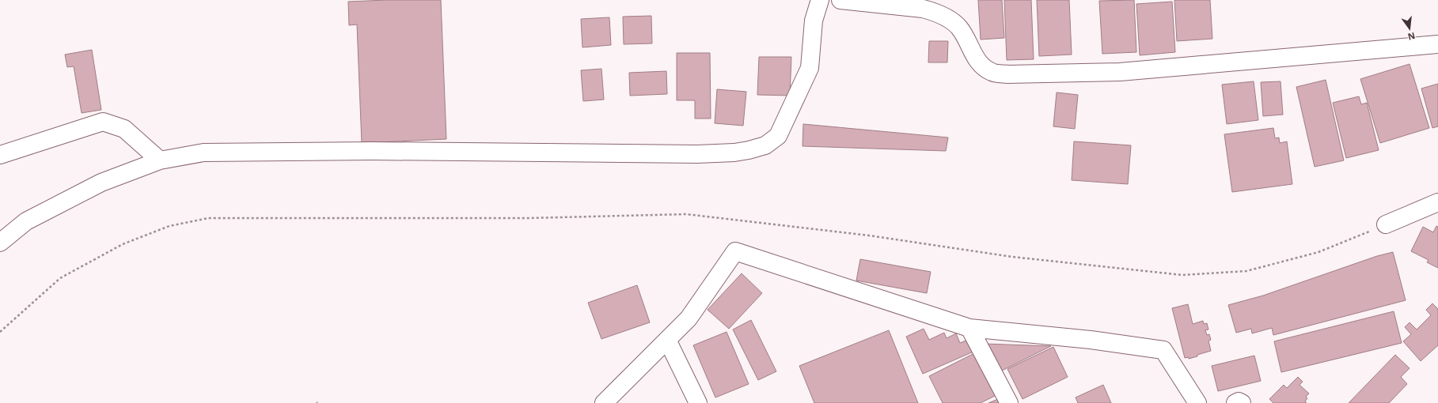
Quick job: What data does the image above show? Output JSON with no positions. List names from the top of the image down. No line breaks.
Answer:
{"north":"bottom"}
